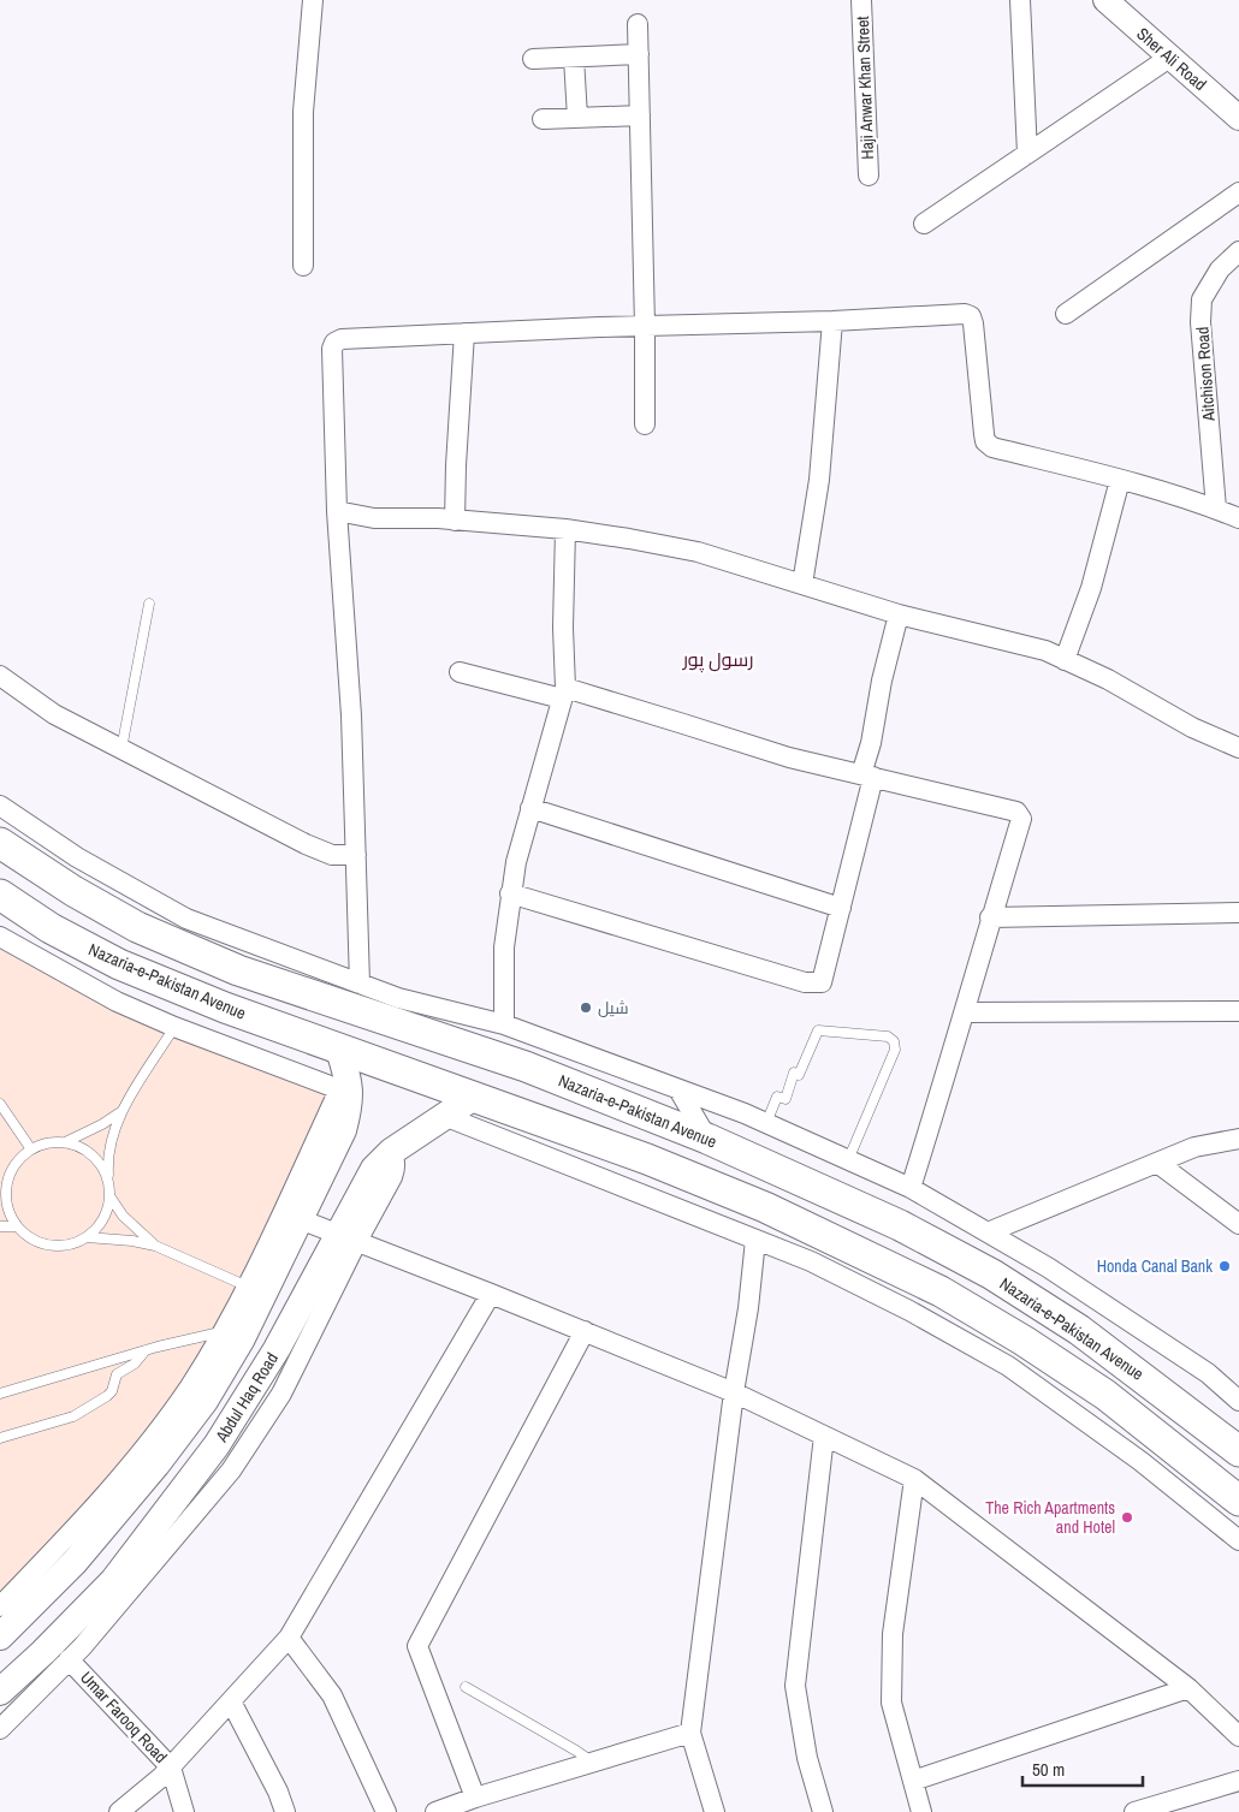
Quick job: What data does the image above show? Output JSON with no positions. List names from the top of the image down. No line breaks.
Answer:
{"streets":{"main road":["Nazaria-e-Pakistan Avenue","Abdul Haq Road"],"street":["Sher Ali Road","Haji Anwar Khan Street","Aitchison Road","Umar Farooq Road"]},"crossings":[["Nazaria-e-Pakistan Avenue","Abdul Haq Road"]],"districts":["رسول پور"],"places":["شیل","Honda Canal Bank","The Rich Apartments and Hotel"],"scale_bar":"50 m"}
